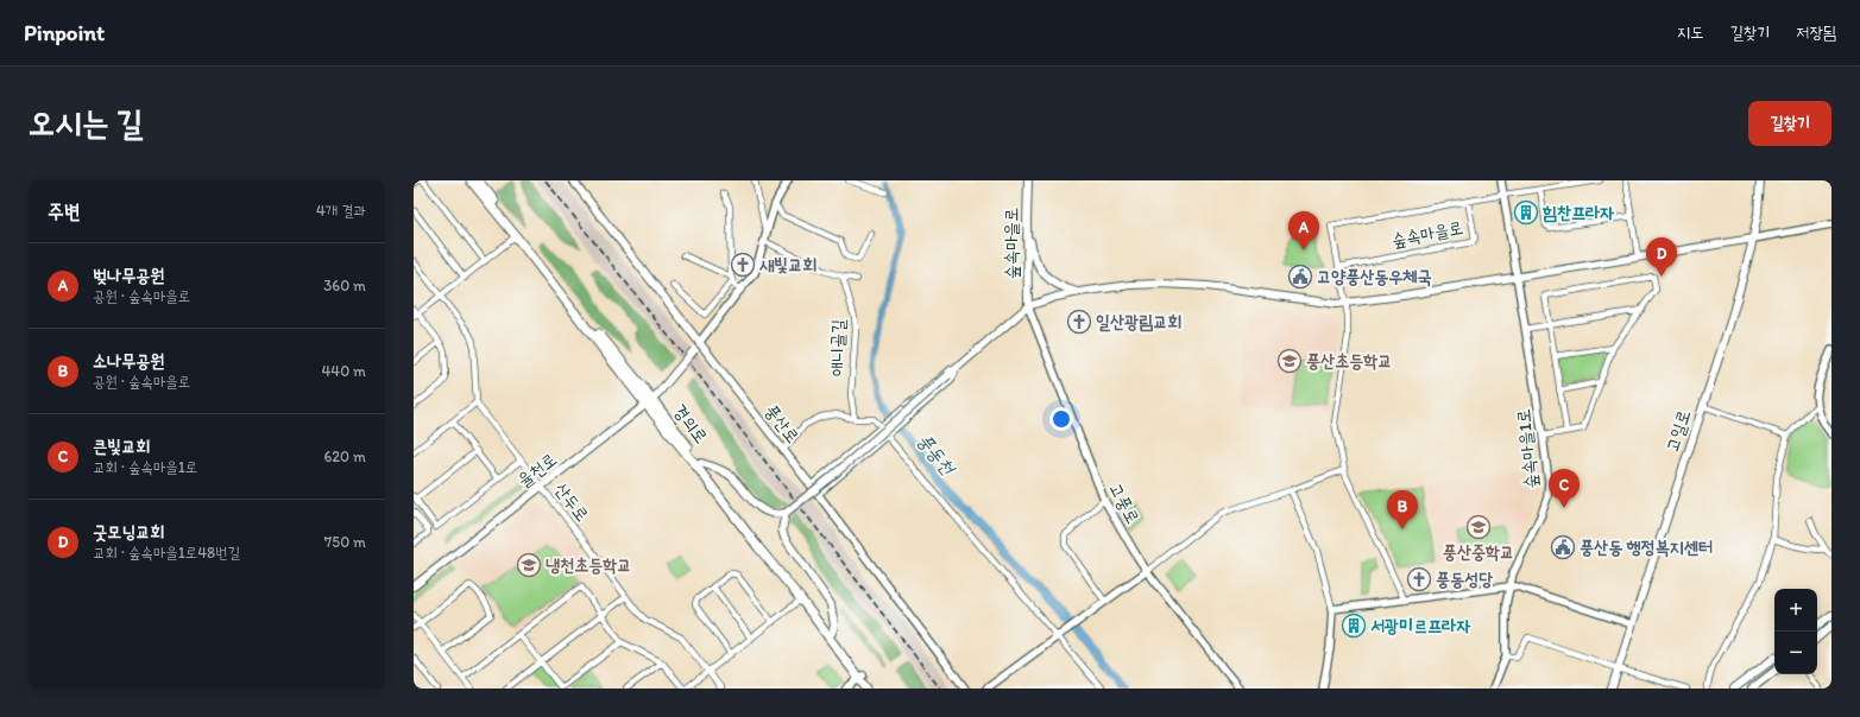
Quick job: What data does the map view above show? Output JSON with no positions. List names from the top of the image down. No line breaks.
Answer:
{"streets":{"main road":["숲속마을로","경의로","풍산로","고일로","율천로"],"street":["애니골길","숲속마을1로","산두로","고풍로"]},"crossings":[["숲속마을로","고풍로"],["경의로","율천로"],["풍산로","율천로"],["율천로","산두로"]],"water":["풍동천"],"places":{"building":["힘찬프라자","서광미르프라자"],"church":["새빛교회","일산광림교회","풍동성당"],"public building":["고양풍산동우체국","풍산동 행정복지센터"],"school or university":["풍산초등학교","풍산중학교","냉천초등학교"]},"page":{"header":"Pinpoint","nav":["지도","길찾기","저장됨"],"buttons":"길찾기","title":"오시는 길","heading":["주변","4개 결과"],"pins":["A","D","C","B"],"list":[{"mark":"A","name":"벚나무공원","note":"공원 · 숲속마을로","value":"360 m"},{"mark":"B","name":"소나무공원","note":"공원 · 숲속마을로","value":"440 m"},{"mark":"C","name":"큰빛교회","note":"교회 · 숲속마을1로","value":"620 m"},{"mark":"D","name":"굿모닝교회","note":"교회 · 숲속마을1로48번길","value":"750 m"}],"map_buttons":["+","−"]}}
